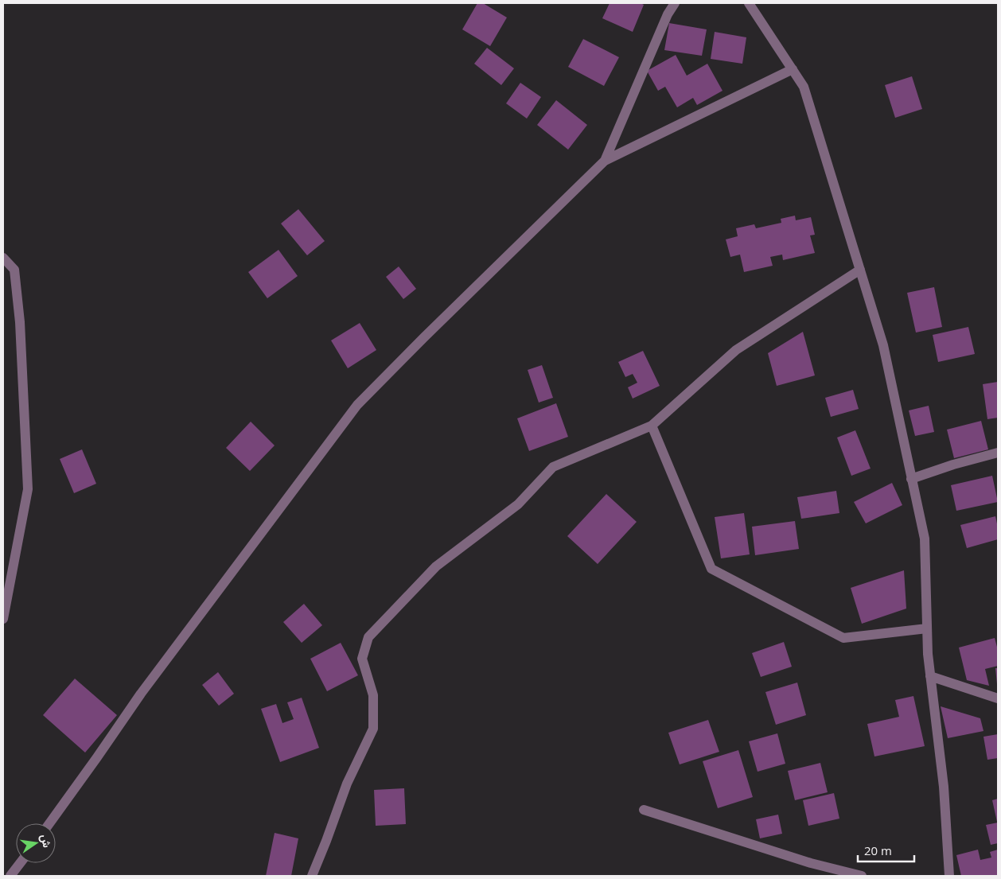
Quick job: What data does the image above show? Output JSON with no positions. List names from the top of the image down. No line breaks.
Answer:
{"scale_bar":"20 m","north":"right"}
